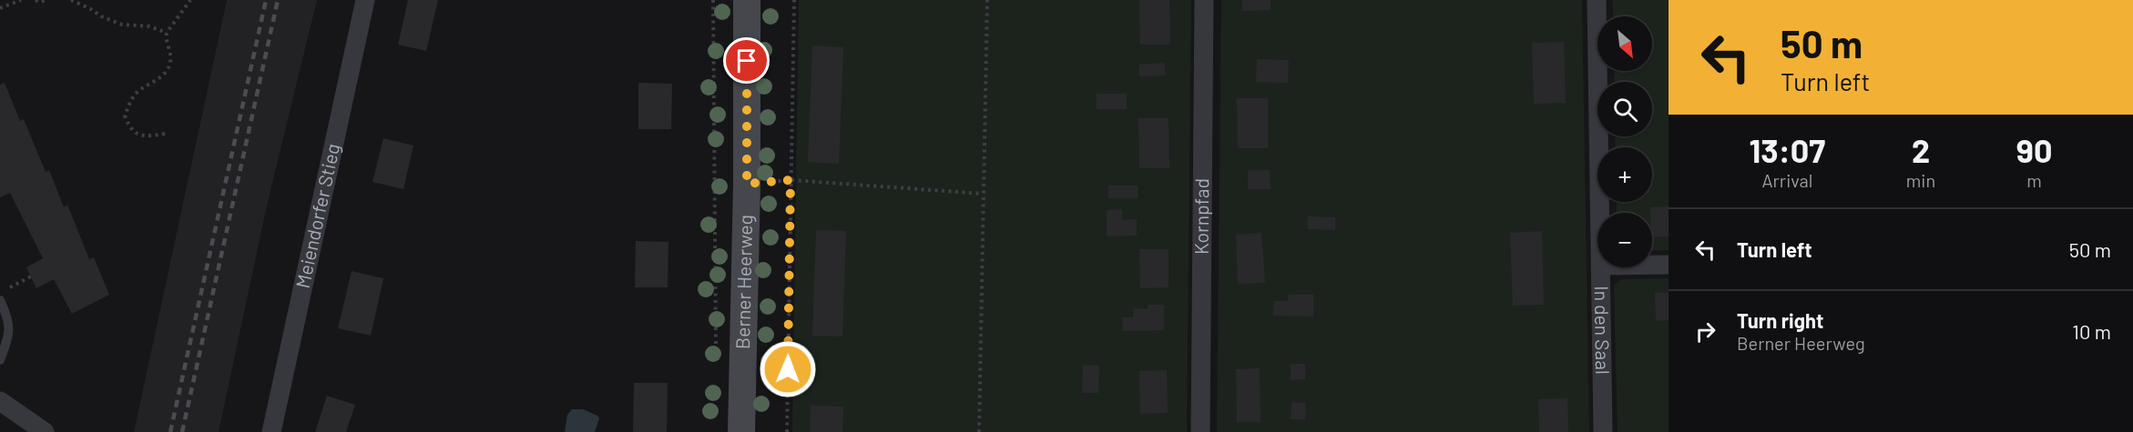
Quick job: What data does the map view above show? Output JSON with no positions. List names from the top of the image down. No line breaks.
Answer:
{"streets":{"main road":["Berner Heerweg"],"street":["Meiendorfer Stieg","Kornpfad","In den Saal"]},"north":"bottom right","page":{"turn":["50 m","Turn left"],"map_buttons":["+","−"],"eta":["13:07","Arrival","2","min","90","m"],"list":[{"name":"Turn left","value":"50 m"},{"name":"Turn right","note":"Berner Heerweg","value":"10 m"}]}}
